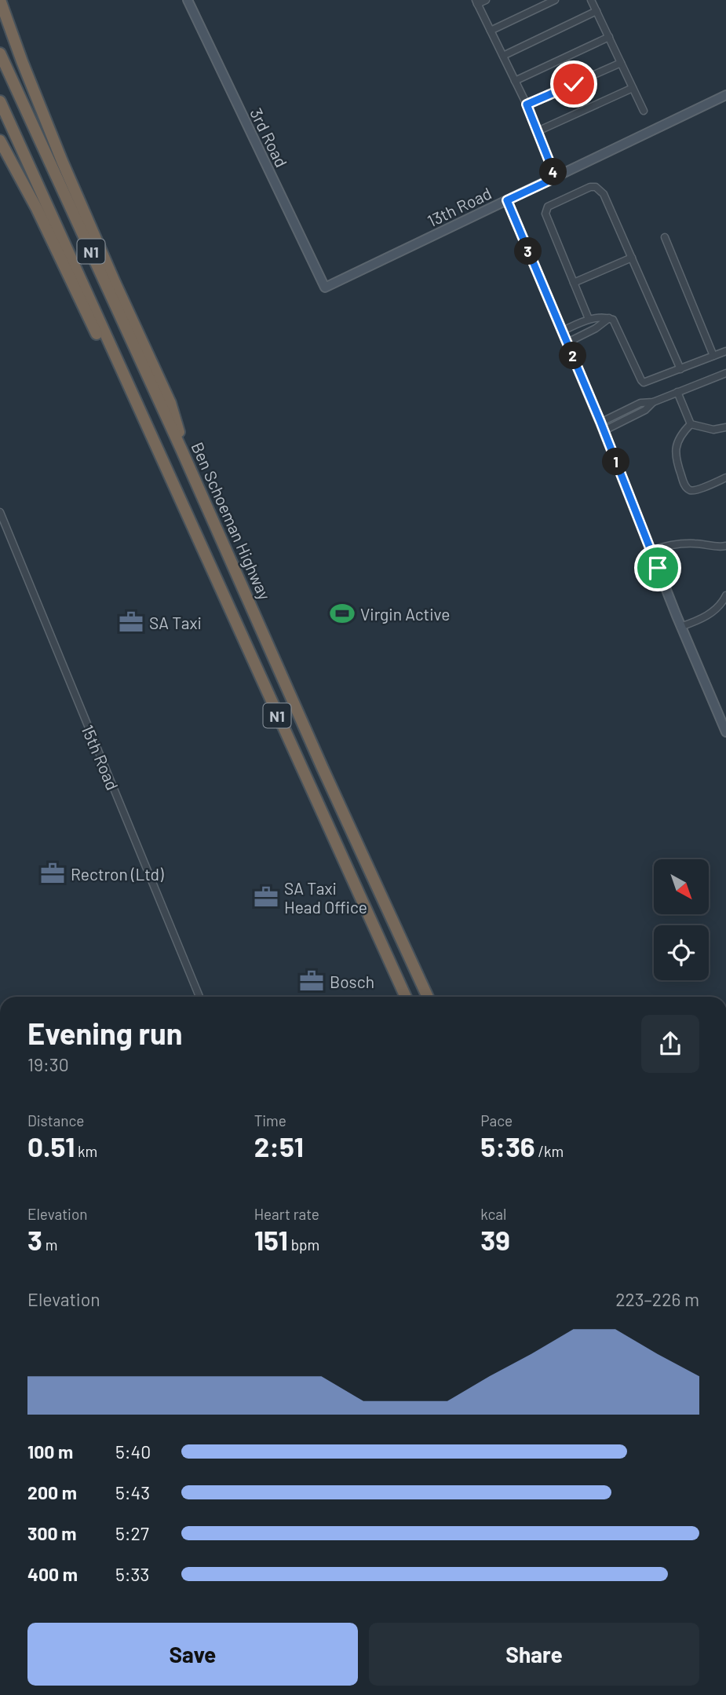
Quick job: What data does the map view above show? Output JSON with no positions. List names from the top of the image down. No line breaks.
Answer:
{"streets":{"highway":["N1","Ben Schoeman Highway"],"street":["3rd Road","13th Road","15th Road"]},"crossings":[["3rd Road","13th Road"]],"places":{"sports":["Virgin Active"],"office":["SA Taxi","Rectron (Ltd)","SA Taxi Head Office","Bosch"]},"north":"bottom right","page":{"pins":["4","3","2","1"],"heading":["Evening run","19:30"],"stats":[["Distance","0.51 km"],["Time","2:51"],["Pace","5:36 /km"],["Elevation","3 m"],["Heart rate","151 bpm"],["kcal","39"]],"chart":["Elevation","223–226 m"],"list":[{"name":"100 m","note":"5:40"},{"name":"200 m","note":"5:43"},{"name":"300 m","note":"5:27"},{"name":"400 m","note":"5:33"}],"buttons":["Save","Share"]}}
